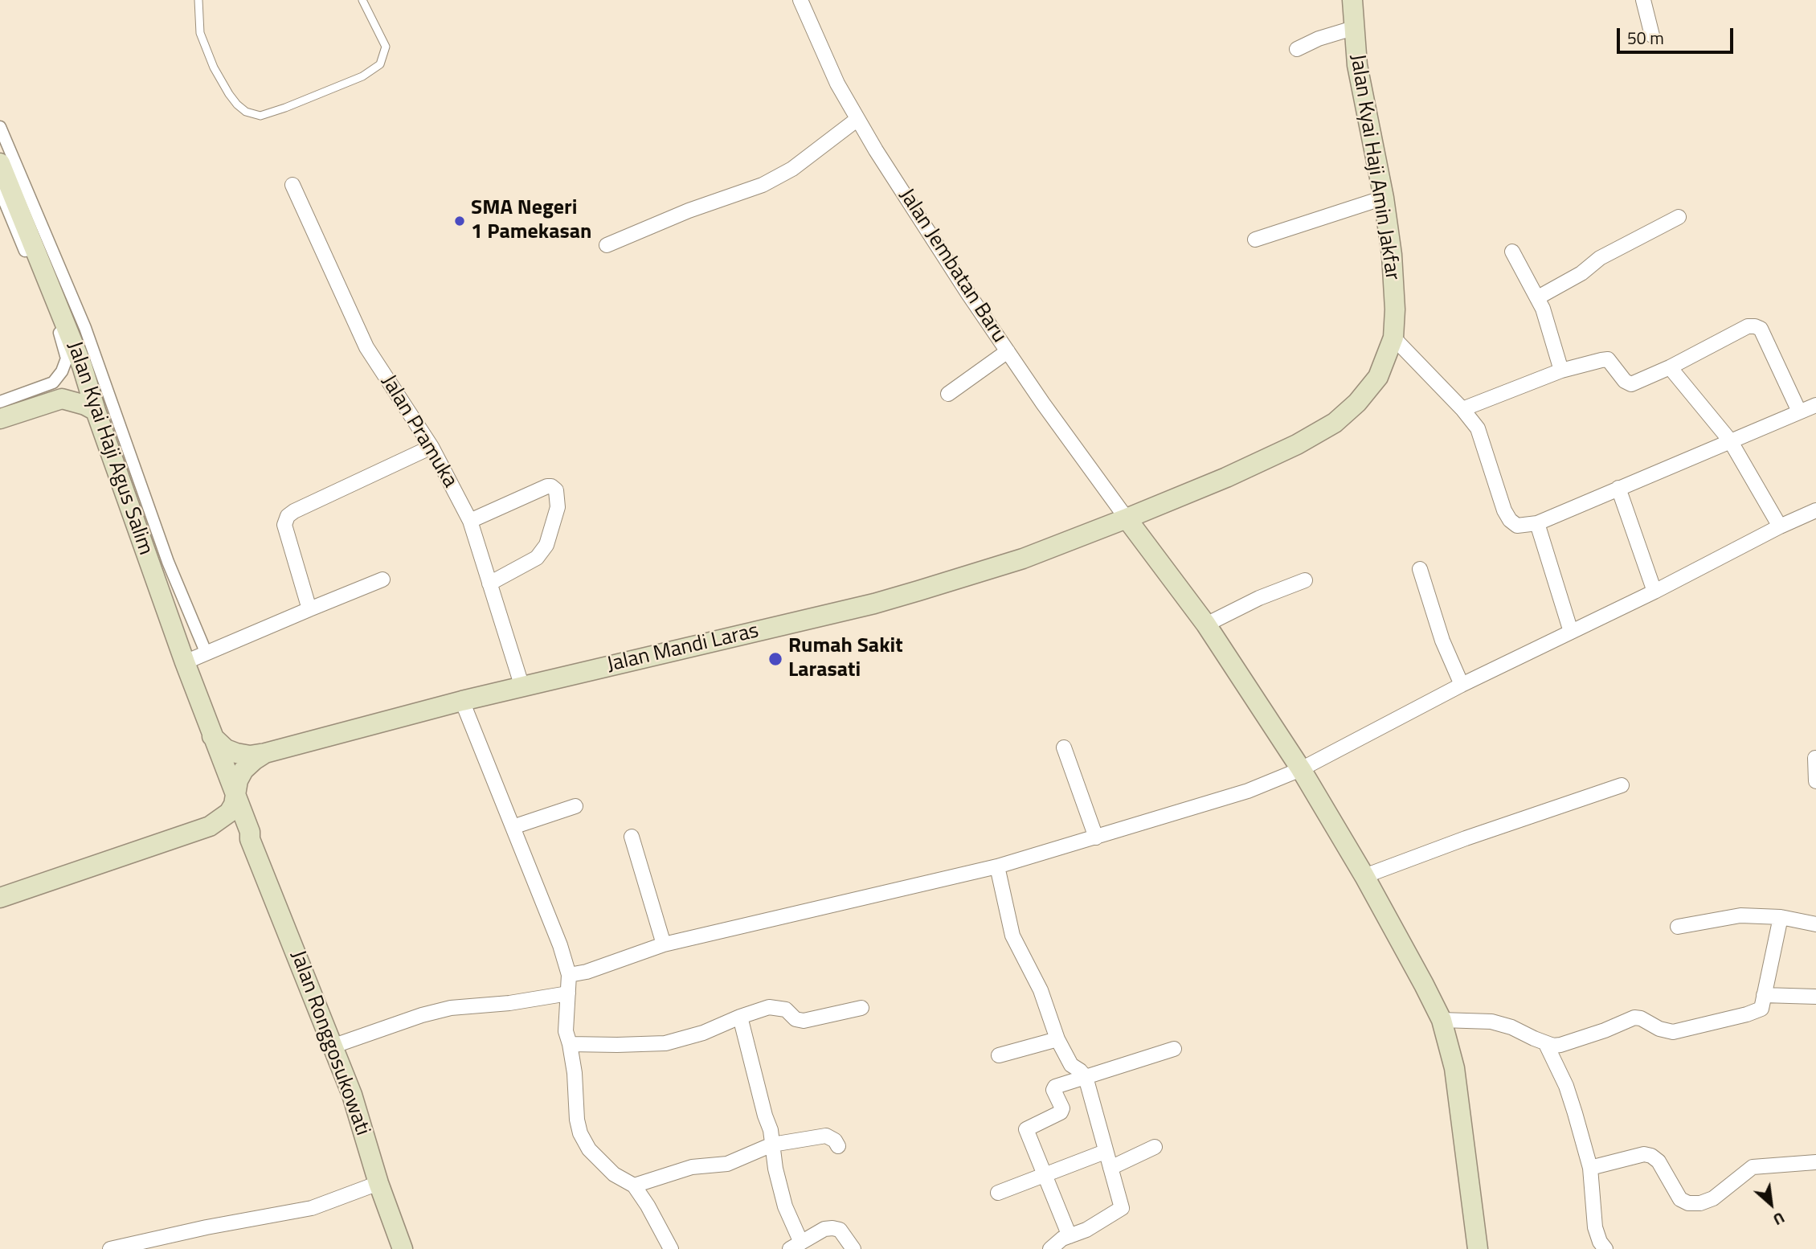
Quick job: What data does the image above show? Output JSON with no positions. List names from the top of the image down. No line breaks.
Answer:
{"streets":{"main road":["Jalan Kyai Haji Amin Jakfar","Jalan Kyai Haji Agus Salim","Jalan Mandi Laras","Jalan Ronggosukowati"],"street":["Jalan Jembatan Baru","Jalan Pramuka"]},"crossings":[["Jalan Kyai Haji Amin Jakfar","Jalan Jembatan Baru"],["Jalan Kyai Haji Amin Jakfar","Jalan Mandi Laras"],["Jalan Jembatan Baru","Jalan Mandi Laras"],["Jalan Pramuka","Jalan Mandi Laras"],["Jalan Kyai Haji Agus Salim","Jalan Ronggosukowati"]],"places":["SMA Negeri 1 Pamekasan","Rumah Sakit Larasati"],"scale_bar":"50 m","north":"bottom right"}
